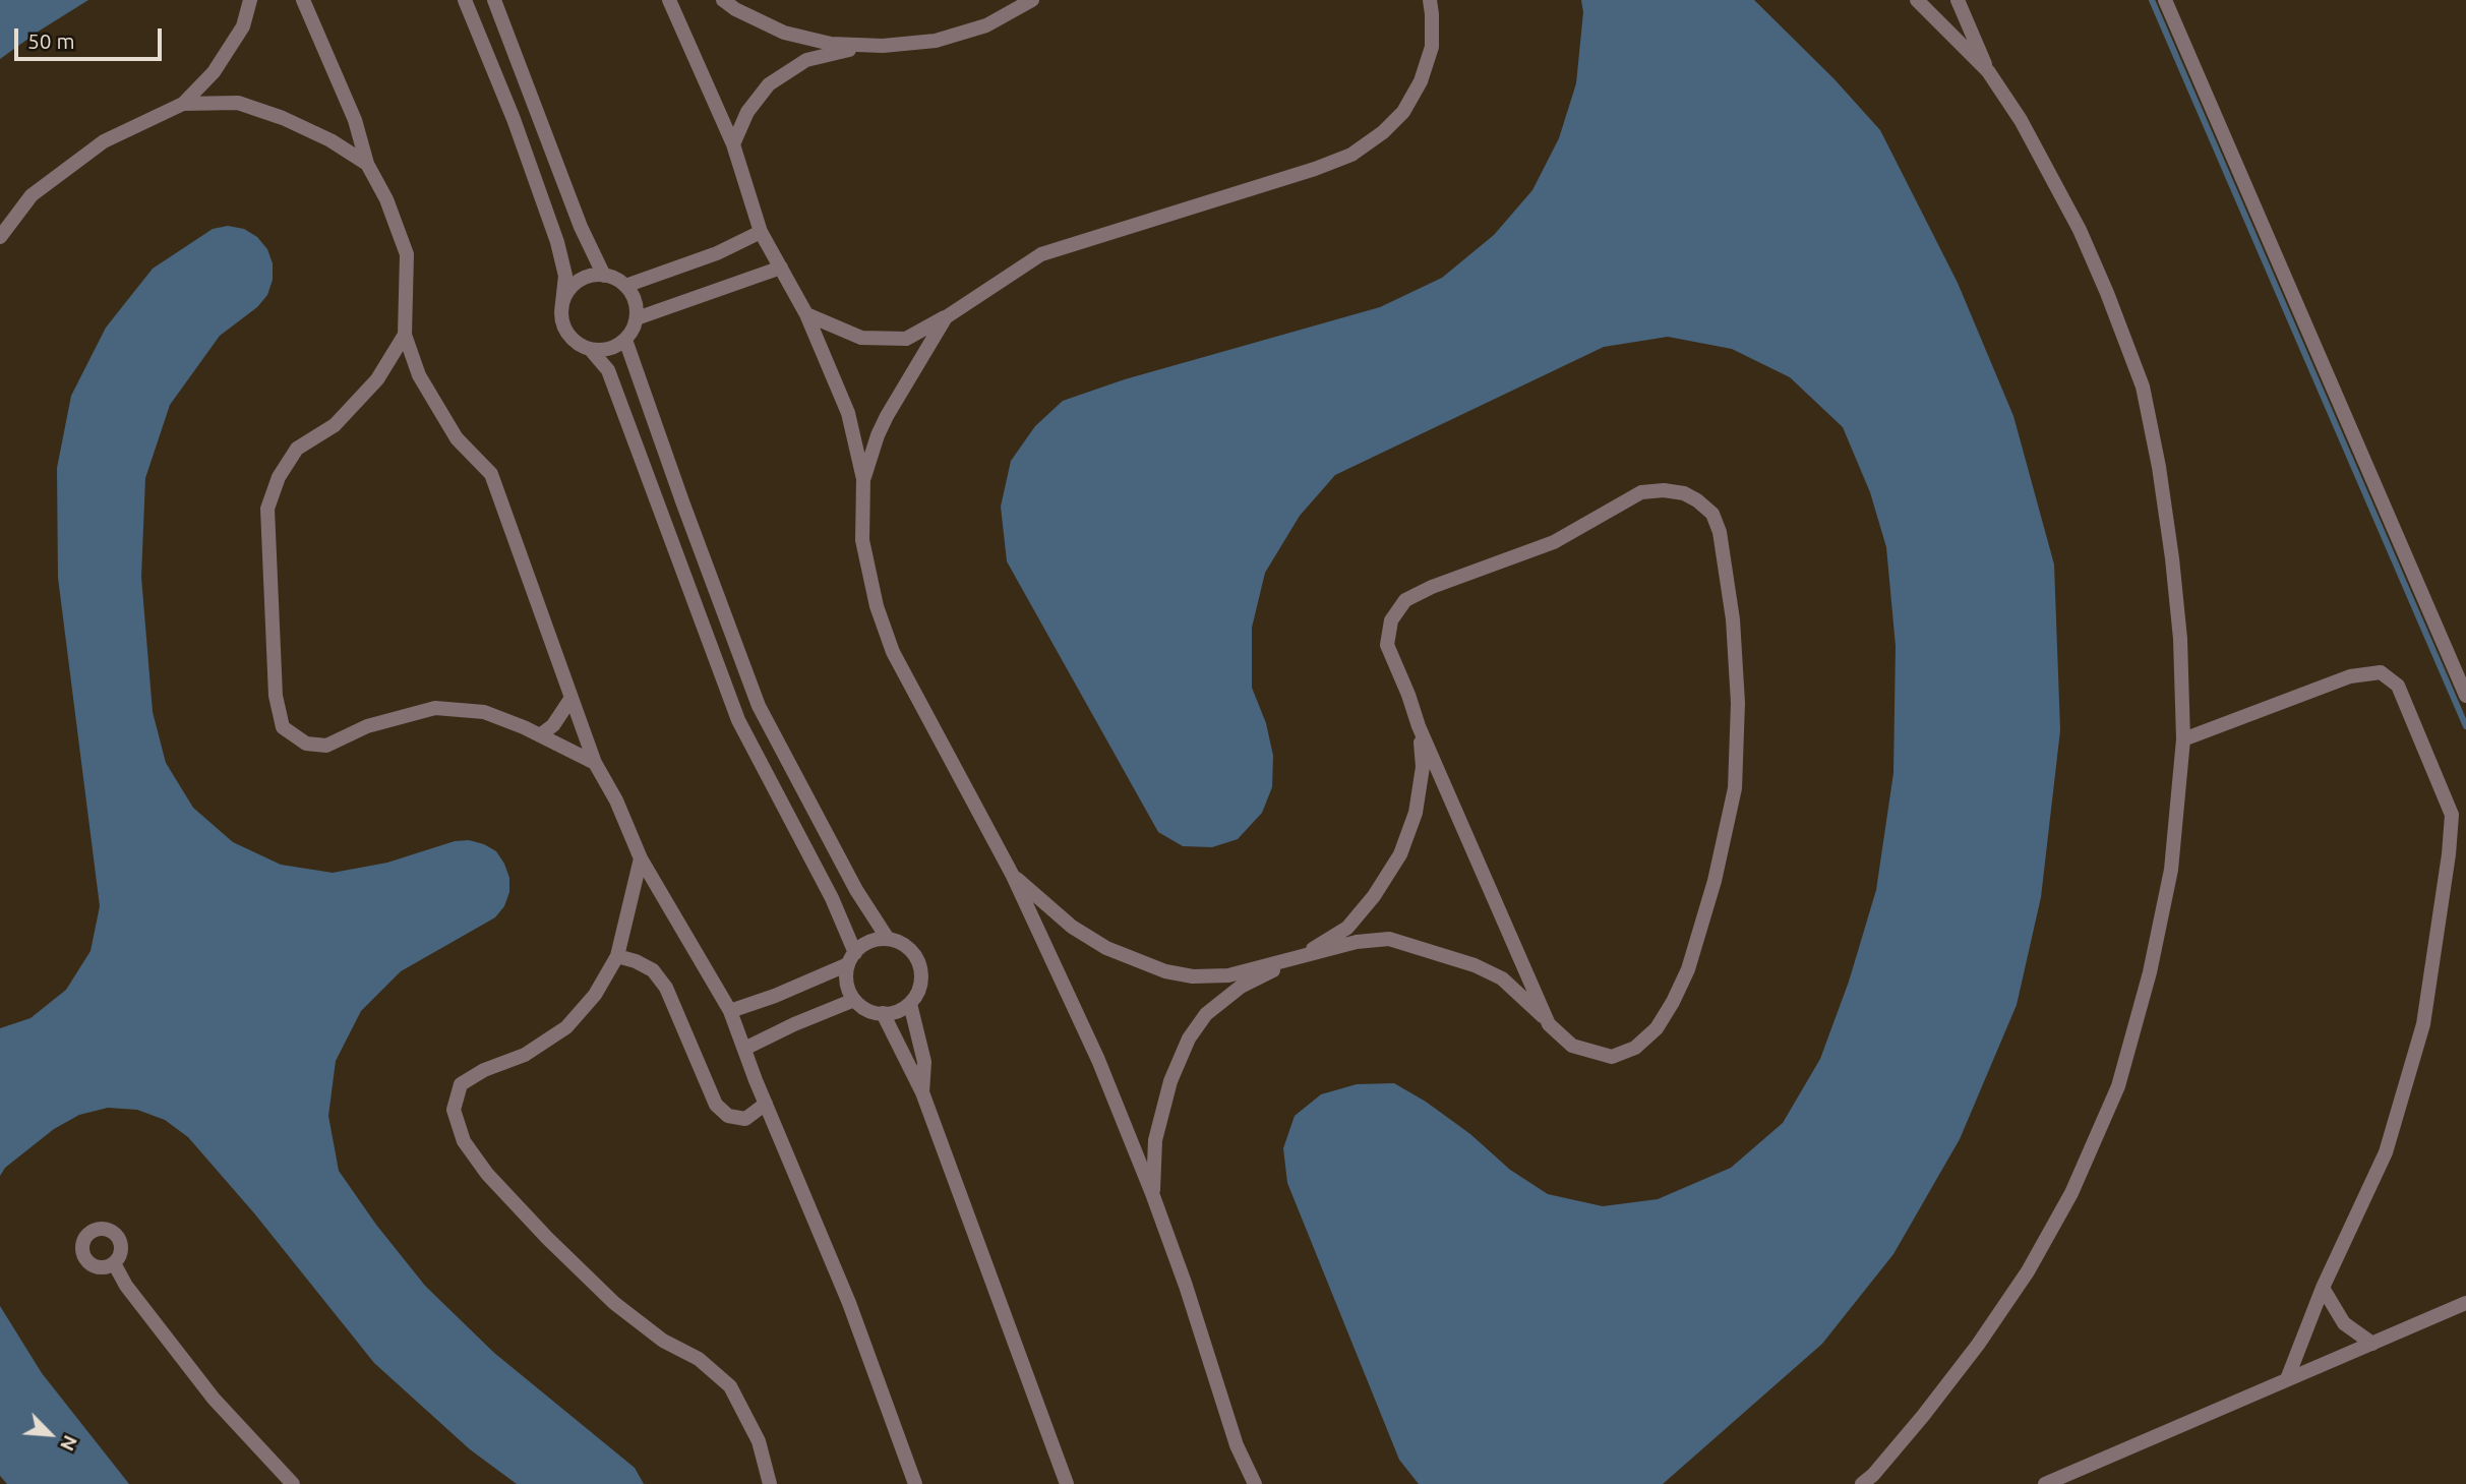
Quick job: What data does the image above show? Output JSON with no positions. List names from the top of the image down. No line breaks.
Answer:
{"scale_bar":"50 m","north":"bottom right"}
